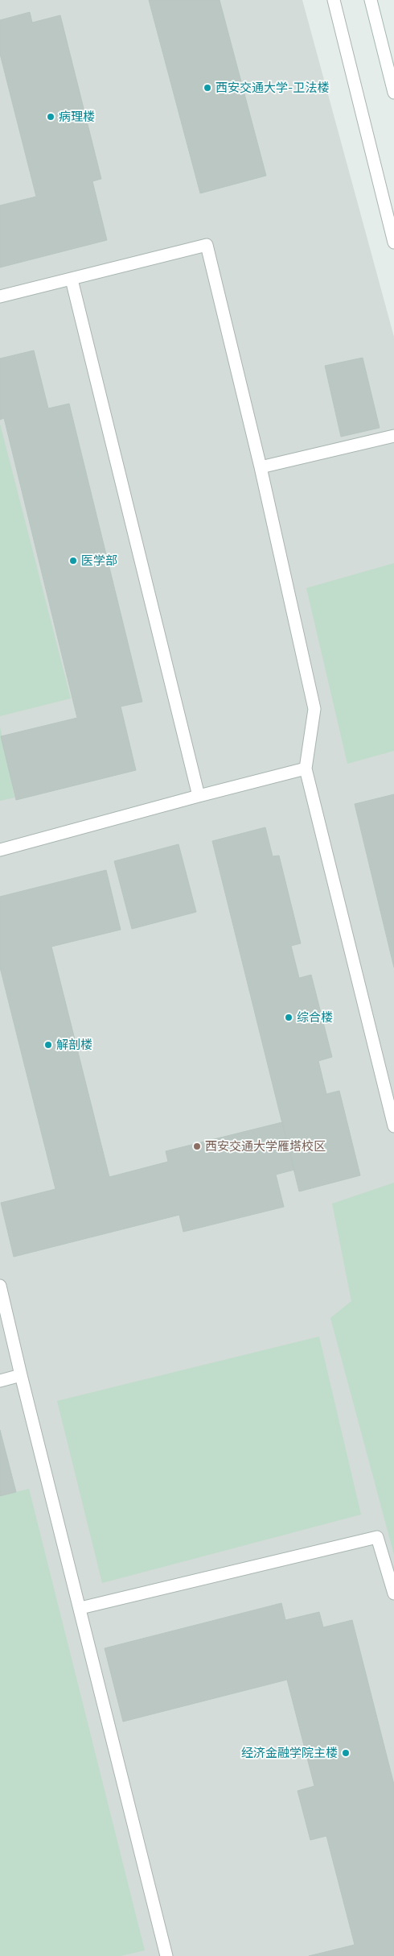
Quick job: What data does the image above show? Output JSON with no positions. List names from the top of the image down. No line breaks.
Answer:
{"places":["西安交通大学-卫法楼","病理楼","医学部","综合楼","解剖楼","西安交通大学雁塔校区","经济金融学院主楼"]}
